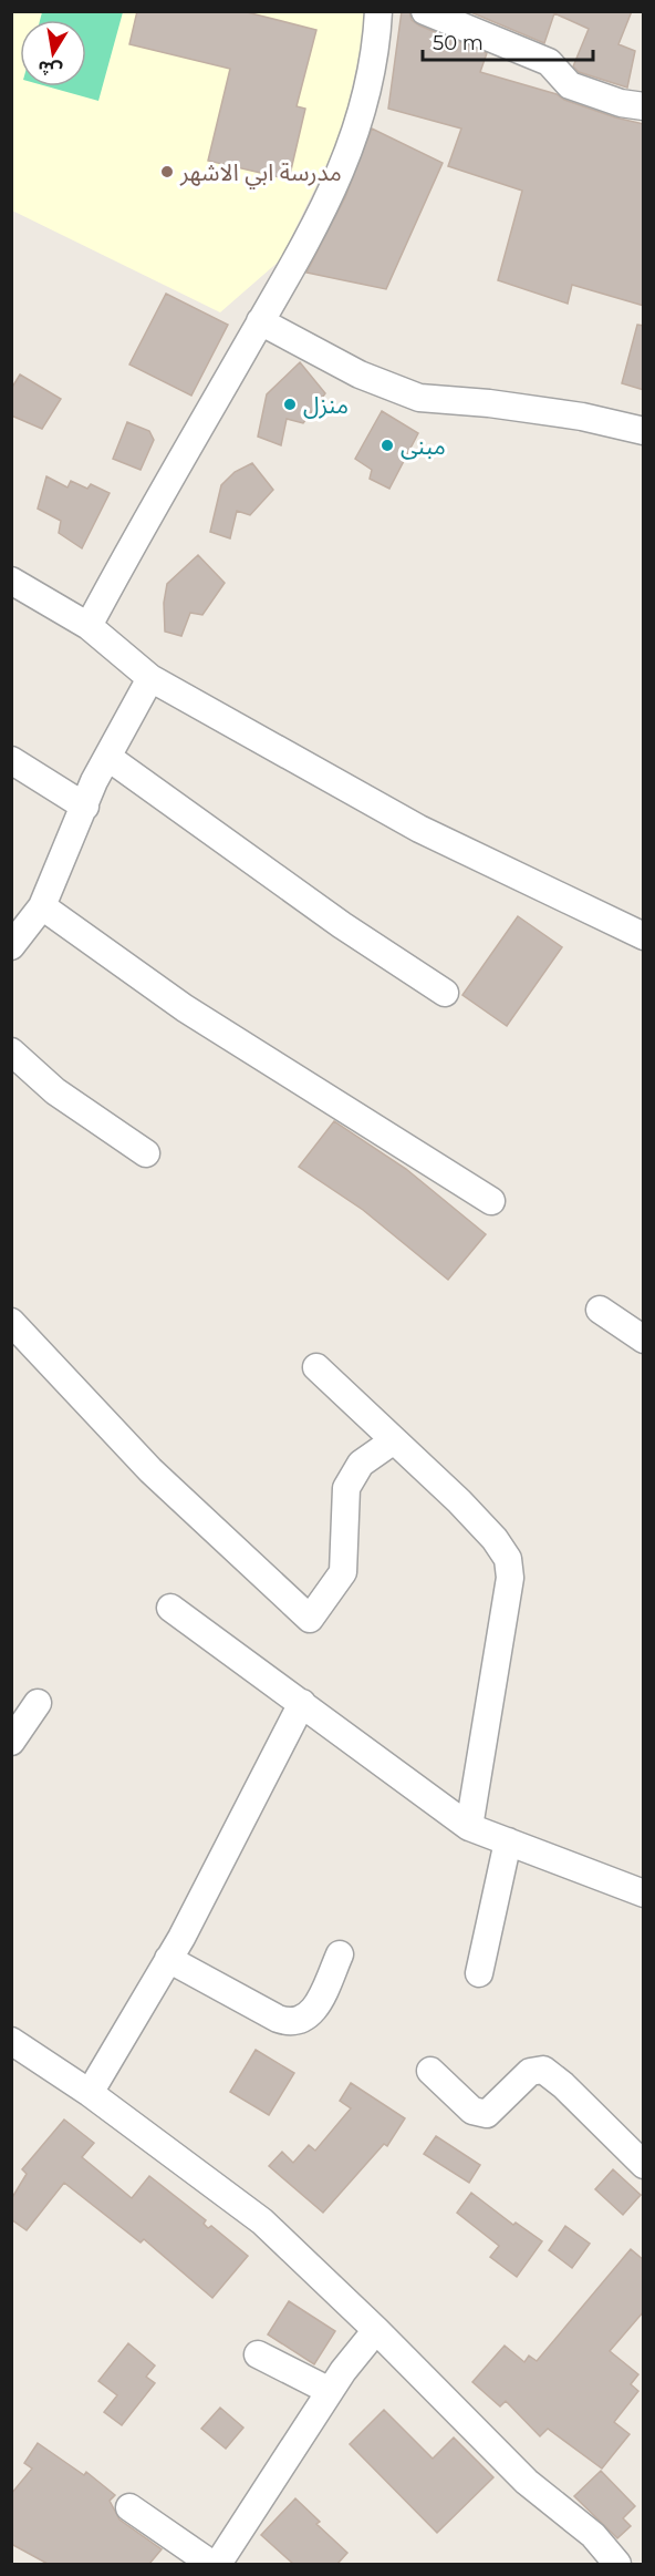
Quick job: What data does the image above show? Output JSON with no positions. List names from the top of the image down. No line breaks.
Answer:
{"places":["مدرسة ابي الاشهر","منزل","مبنى"],"scale_bar":"50 m","north":"bottom"}
